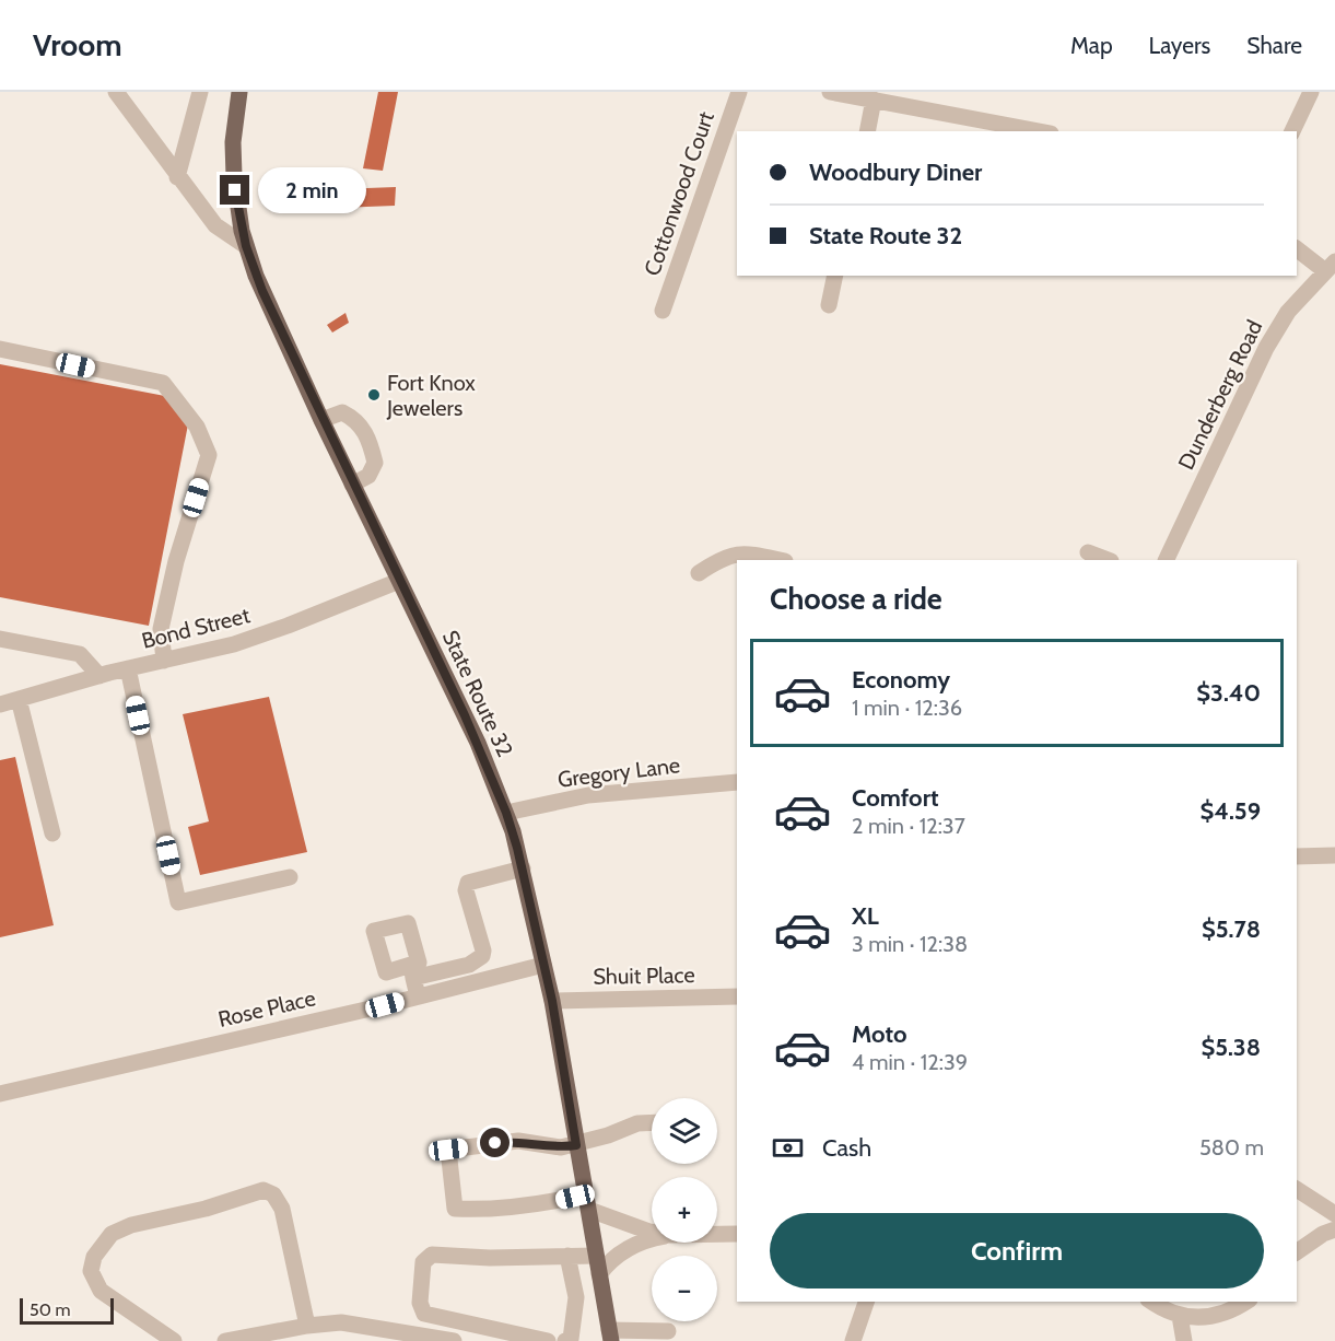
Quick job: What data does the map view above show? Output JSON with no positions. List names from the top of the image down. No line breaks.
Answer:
{"streets":{"main road":["State Route 32"],"street":["Cottonwood Court","Dunderberg Road","Bond Street","Gregory Lane","Shuit Place","Rose Place"]},"crossings":[["Bond Street","State Route 32"],["State Route 32","Gregory Lane"],["State Route 32","Shuit Place"],["State Route 32","Rose Place"]],"places":["Fort Knox Jewelers"],"scale_bar":"50 m","page":{"header":"Vroom","nav":["Map","Layers","Share"],"banner":["Woodbury Diner","State Route 32"],"bubble":"2 min","heading":"Choose a ride","list":[{"name":"Economy","note":"1 min · 12:36","value":"$3.40"},{"name":"Comfort","note":"2 min · 12:37","value":"$4.59"},{"name":"XL","note":"3 min · 12:38","value":"$5.78"},{"name":"Moto","note":"4 min · 12:39","value":"$5.38"}],"map_buttons":["+","−"],"pay":["Cash","580 m"],"buttons":"Confirm","scale":"50 m"}}
